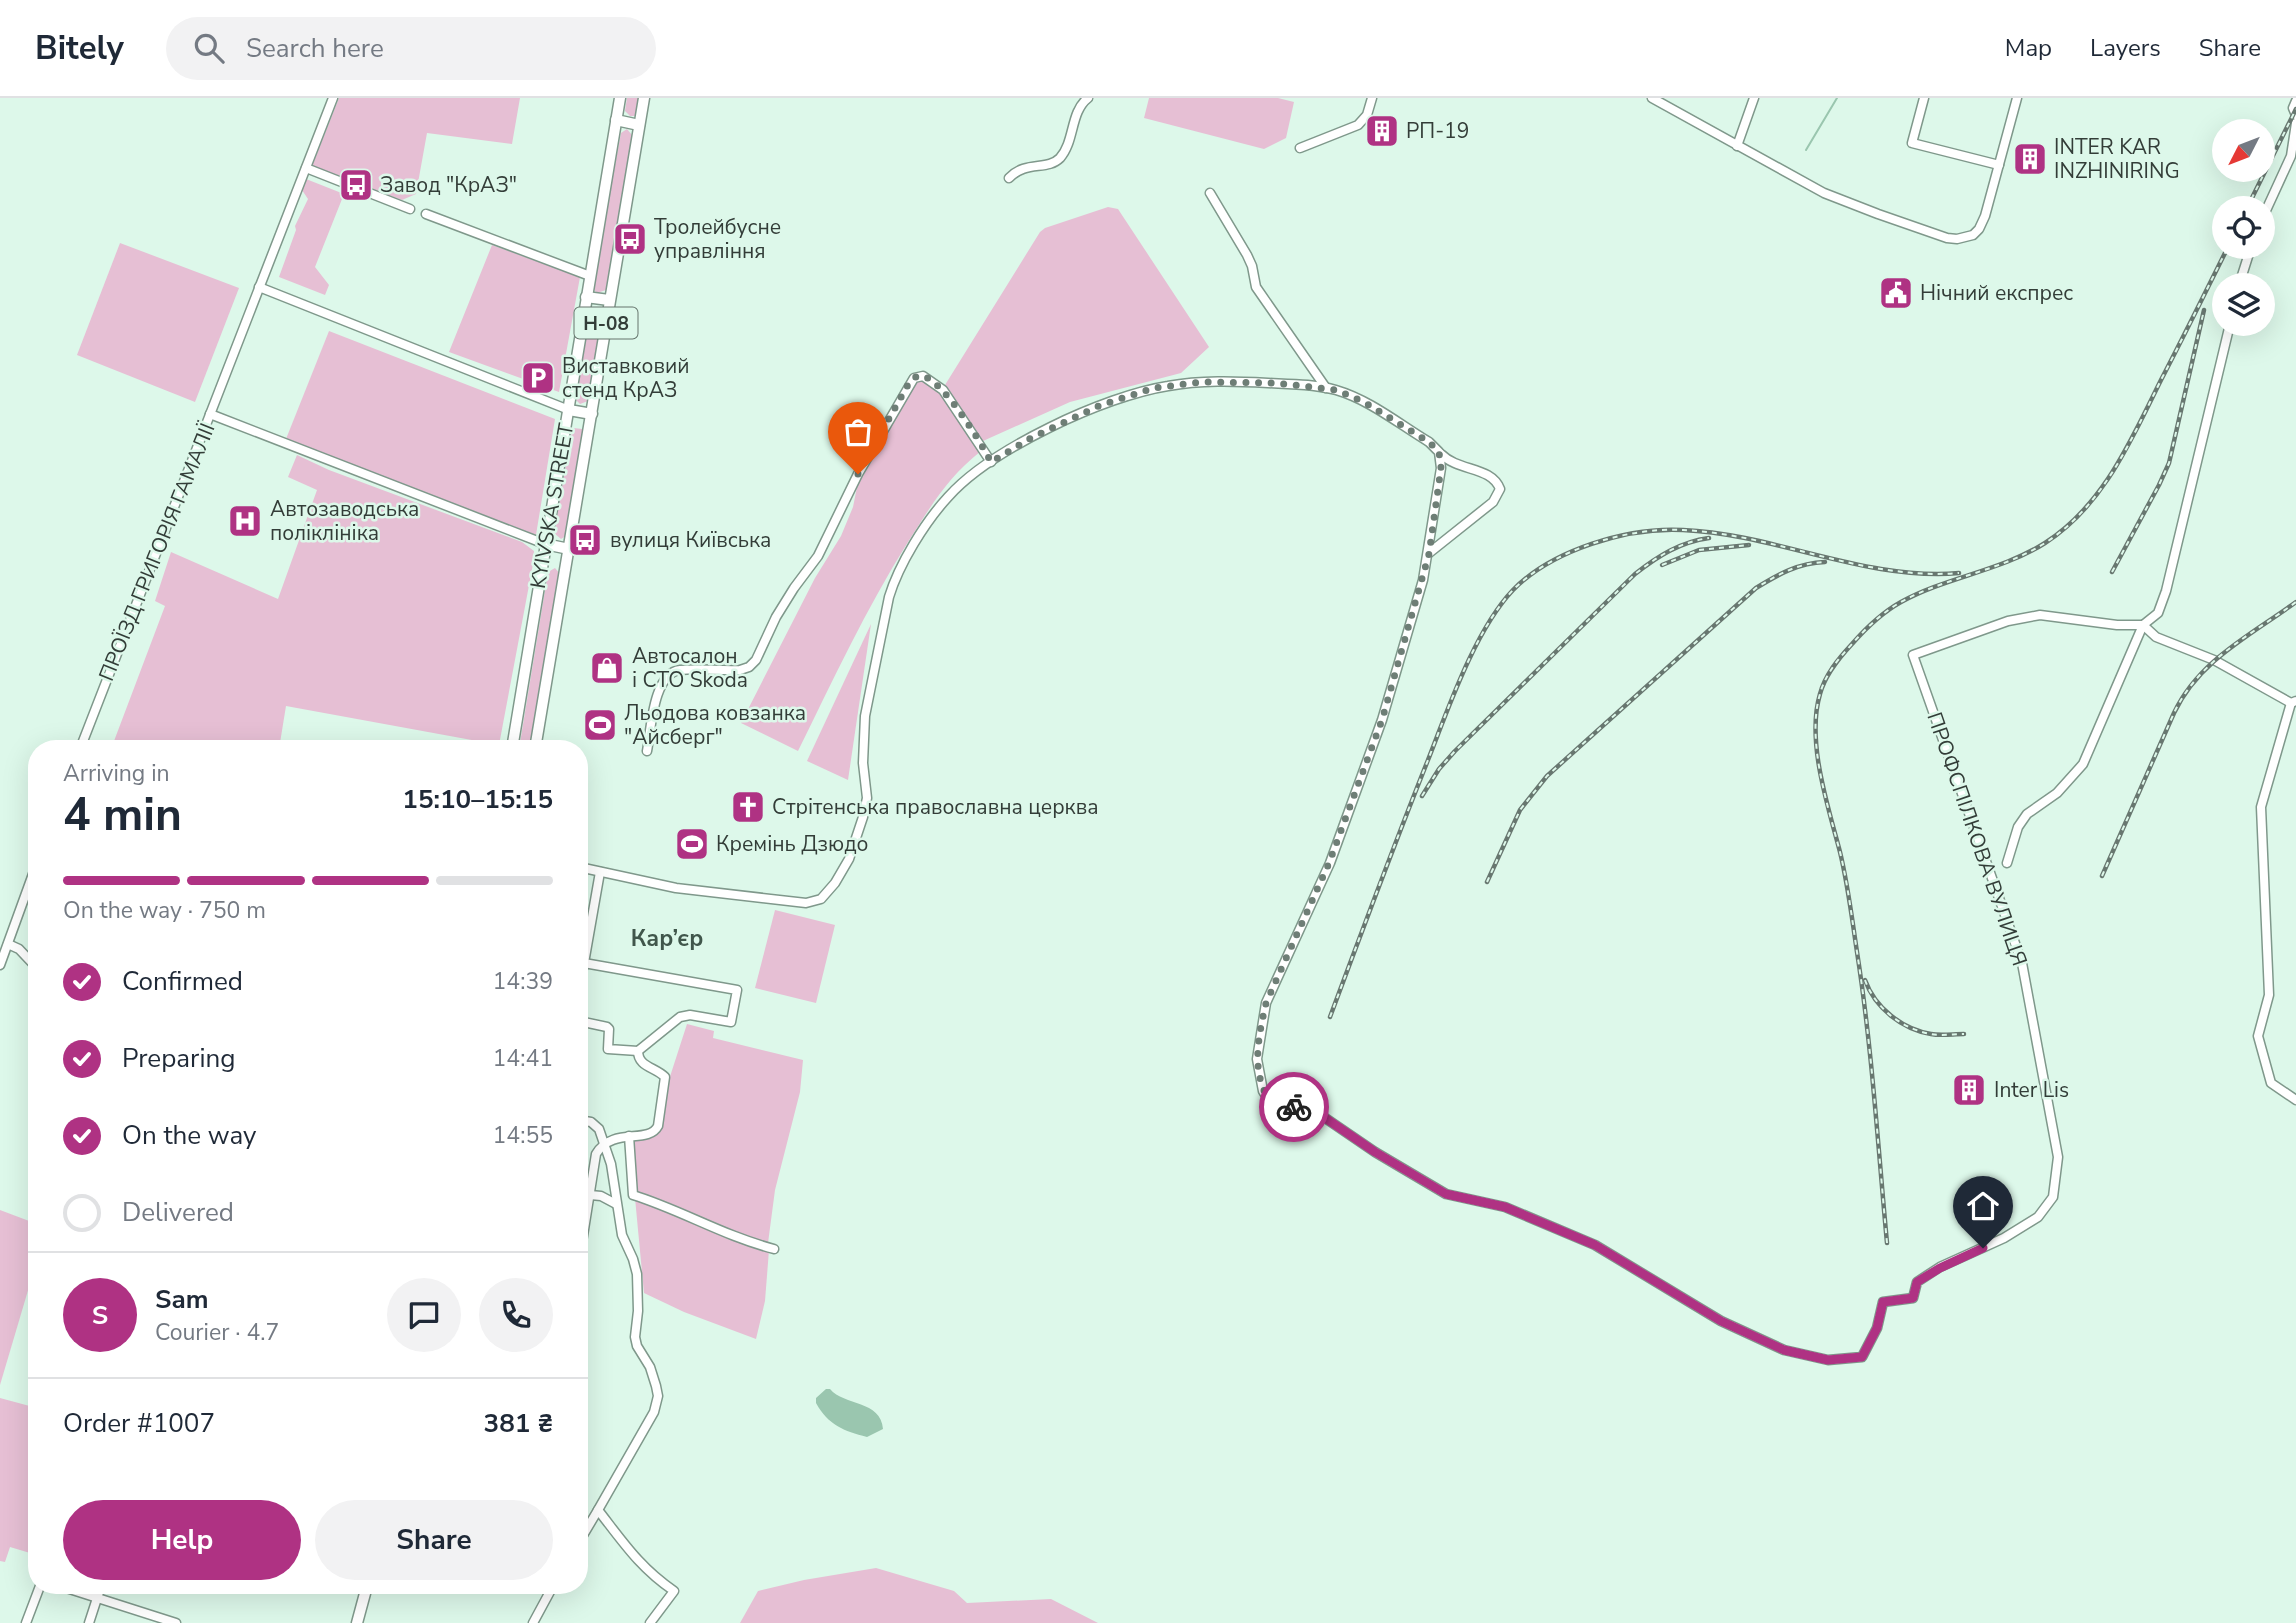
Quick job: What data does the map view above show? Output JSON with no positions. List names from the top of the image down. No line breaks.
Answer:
{"streets":{"main road":["Н-08","KYIVSKA STREET"],"street":["ПРОЇЗД ГРИГОРІЯ ГАМАЛІЇ","ПРОФСПІЛКОВА ВУЛИЦЯ"]},"crossings":[["KYIVSKA STREET","ПРОЇЗД ГРИГОРІЯ ГАМАЛІЇ"]],"districts":["Кар’єр"],"places":{"building":["РП-19","INTER KAR INZHINIRING","Inter Lis"],"bus stop":["Завод \"КрАЗ\"","Тролейбусне управління","вулиця Київська"],"public building":["Нічний експрес"],"parking":["Виставковий стенд КрАЗ"],"hospital":["Автозаводська поліклініка"],"shop":["Автосалон і СТО Skoda"],"sports":["Льодова ковзанка \"Айсберг\"","Кремінь Дзюдо"],"church":["Стрітенська православна церква"]},"north":"bottom left","page":{"header":"Bitely","search":"Search here","nav":["Map","Layers","Share"],"heading":["4 min","Arriving in","15:10–15:15"],"panel":["Sam","Courier · 4.7","Order #1007","381 ₴"],"bar":"On the way · 750 m","list":[["Confirmed","14:39"],["Preparing","14:41"],["On the way","14:55"],"Delivered"],"round":"S","buttons":["Help","Share"]}}
